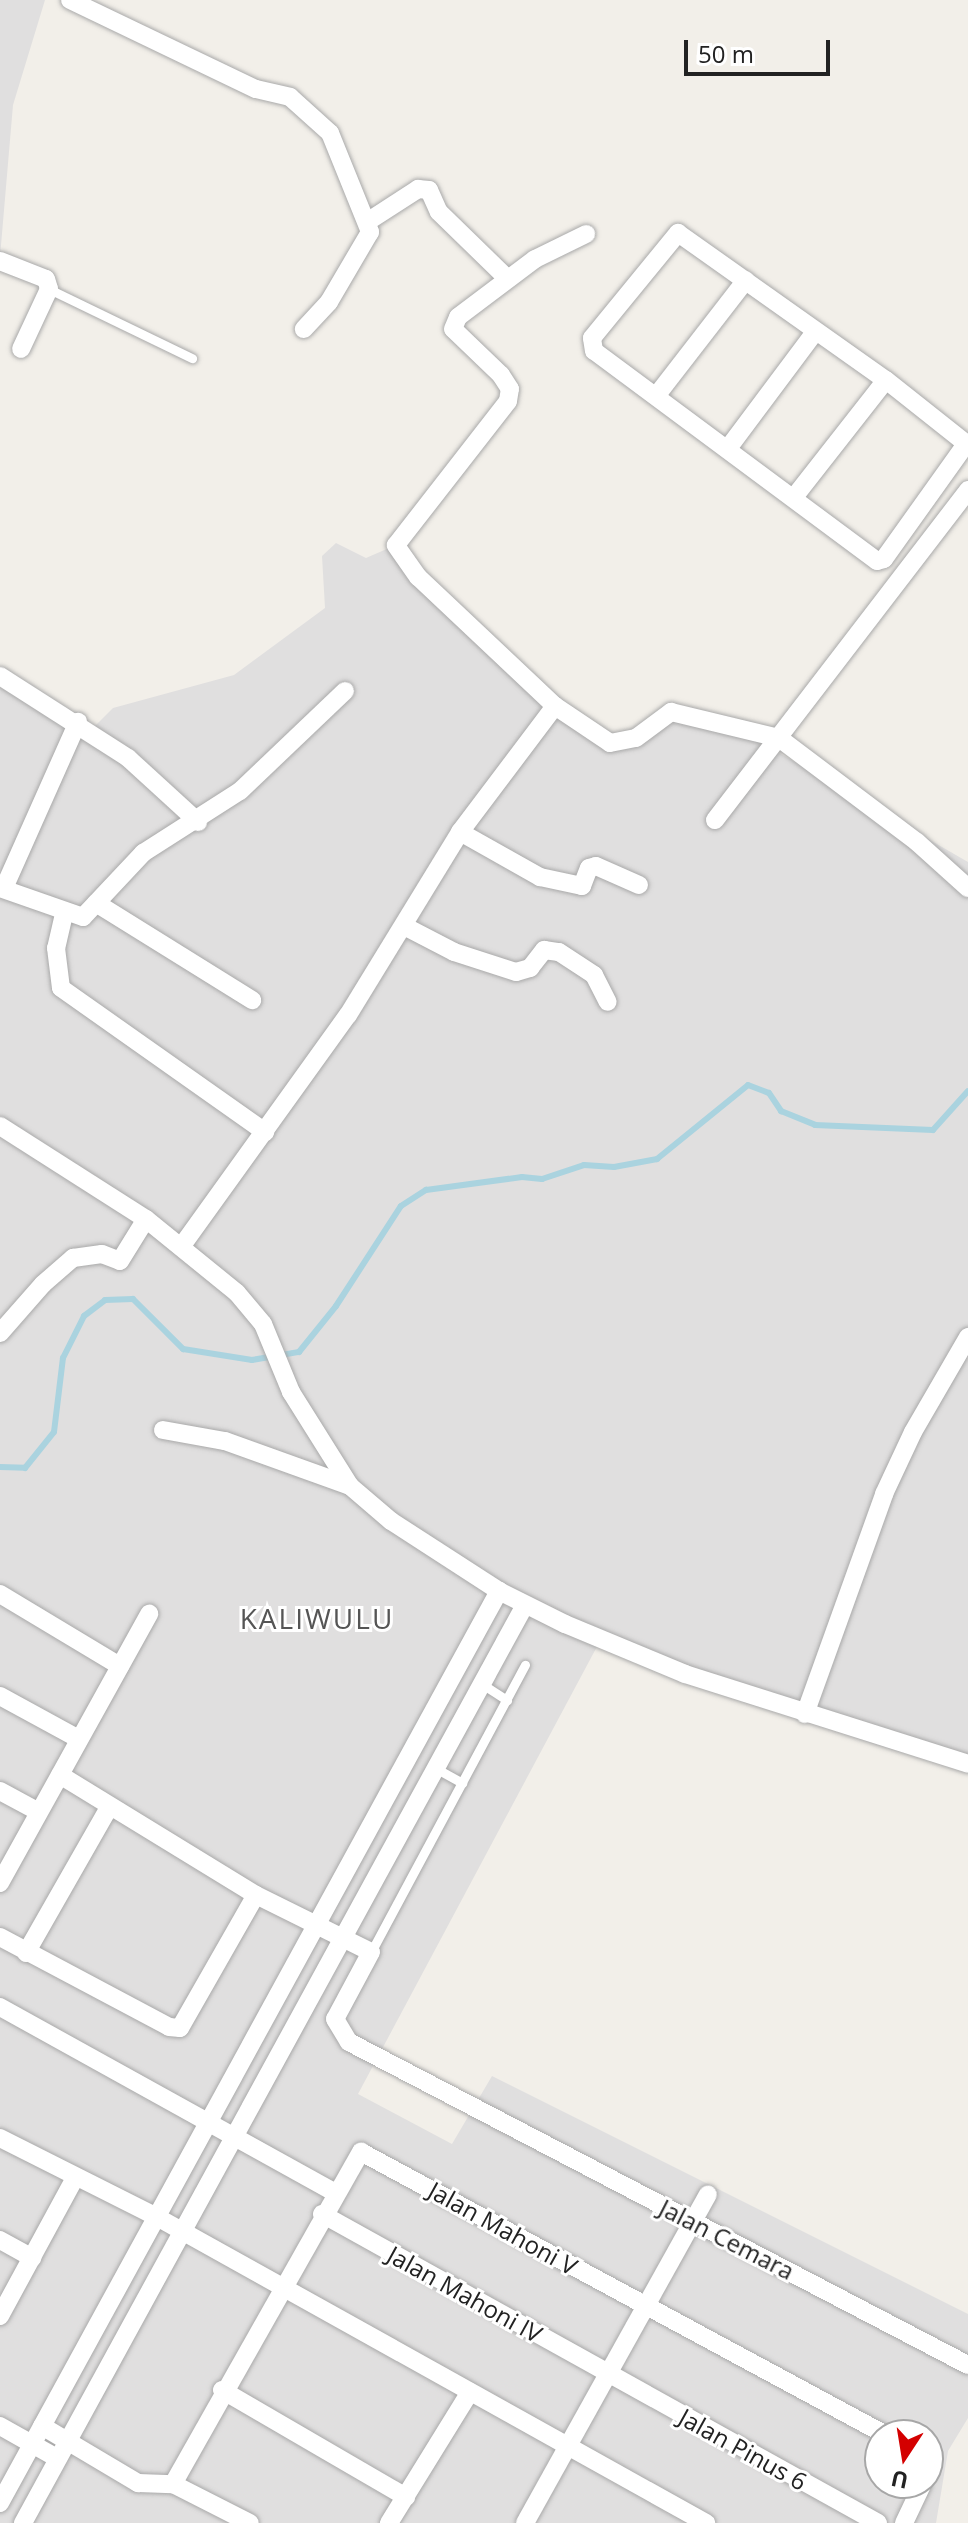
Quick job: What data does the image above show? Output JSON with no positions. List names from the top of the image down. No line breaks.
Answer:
{"streets":{"street":["Jalan Mahoni V","Jalan Cemara","Jalan Mahoni IV","Jalan Pinus 6"]},"crossings":[["Jalan Mahoni IV","Jalan Pinus 6"]],"districts":["KALIWULU"],"scale_bar":"50 m","north":"bottom"}
